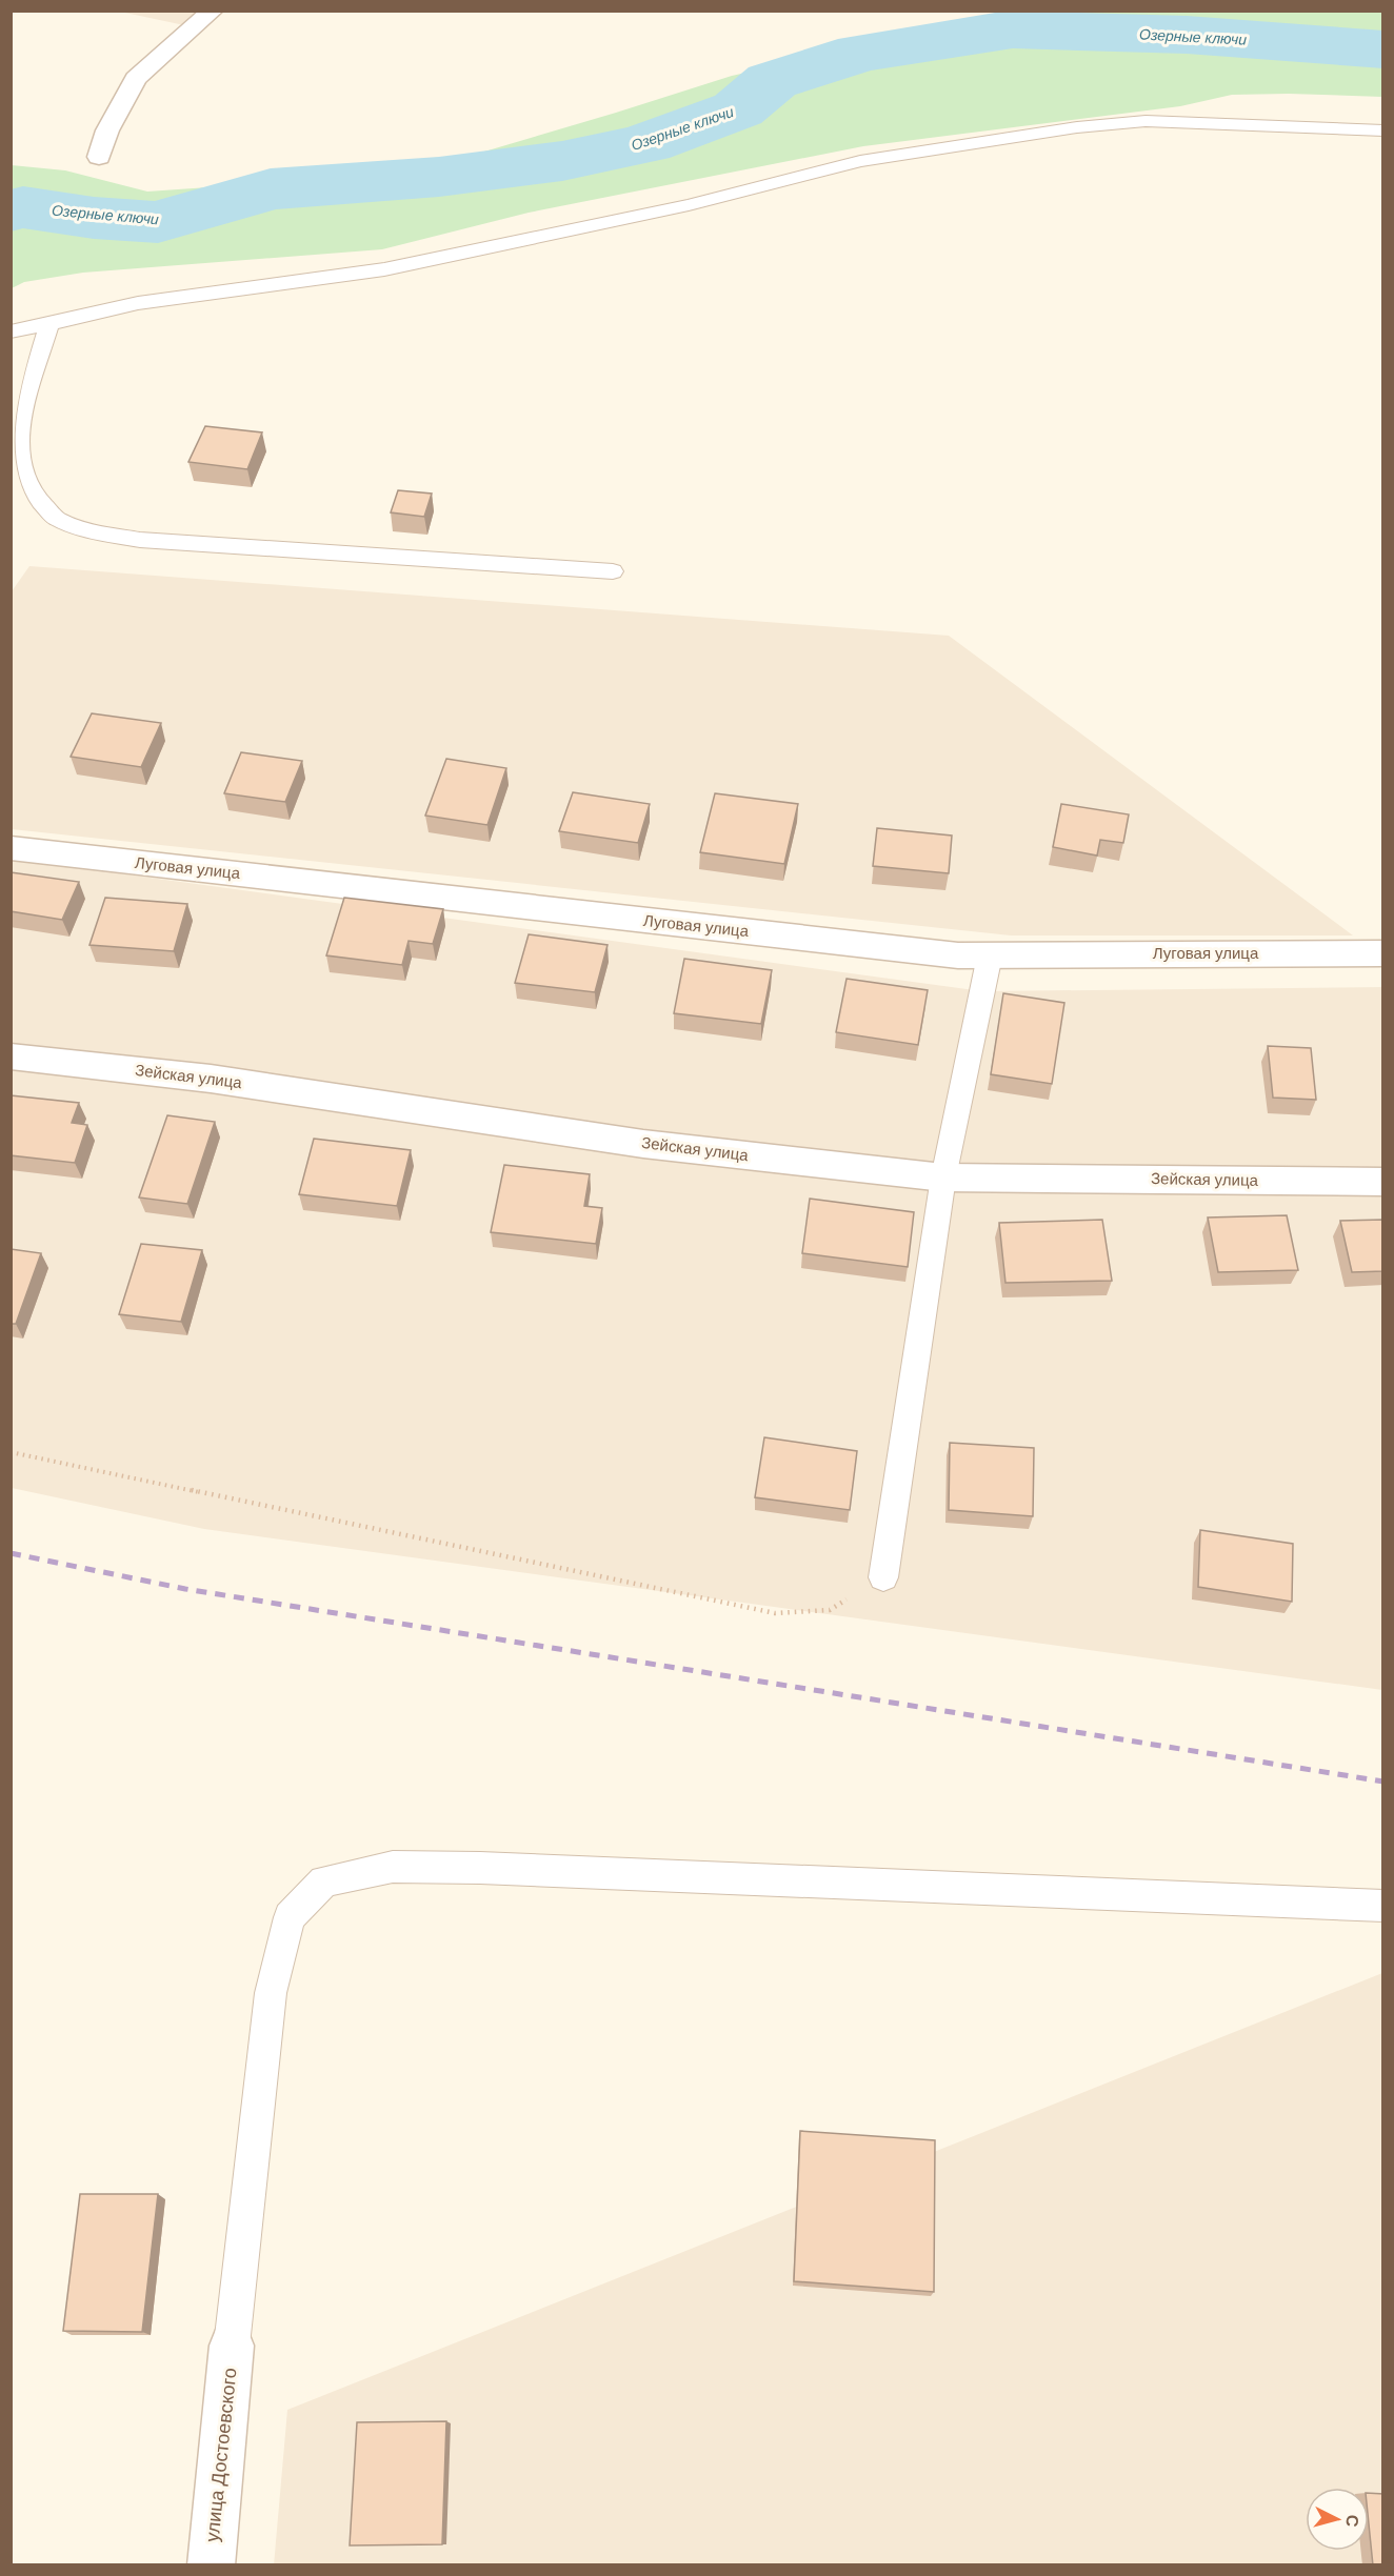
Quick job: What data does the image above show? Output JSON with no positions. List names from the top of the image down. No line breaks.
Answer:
{"streets":{"street":["Луговая улица","Зейская улица","улица Достоевского"]},"water":["Озерные ключи"],"north":"right"}
